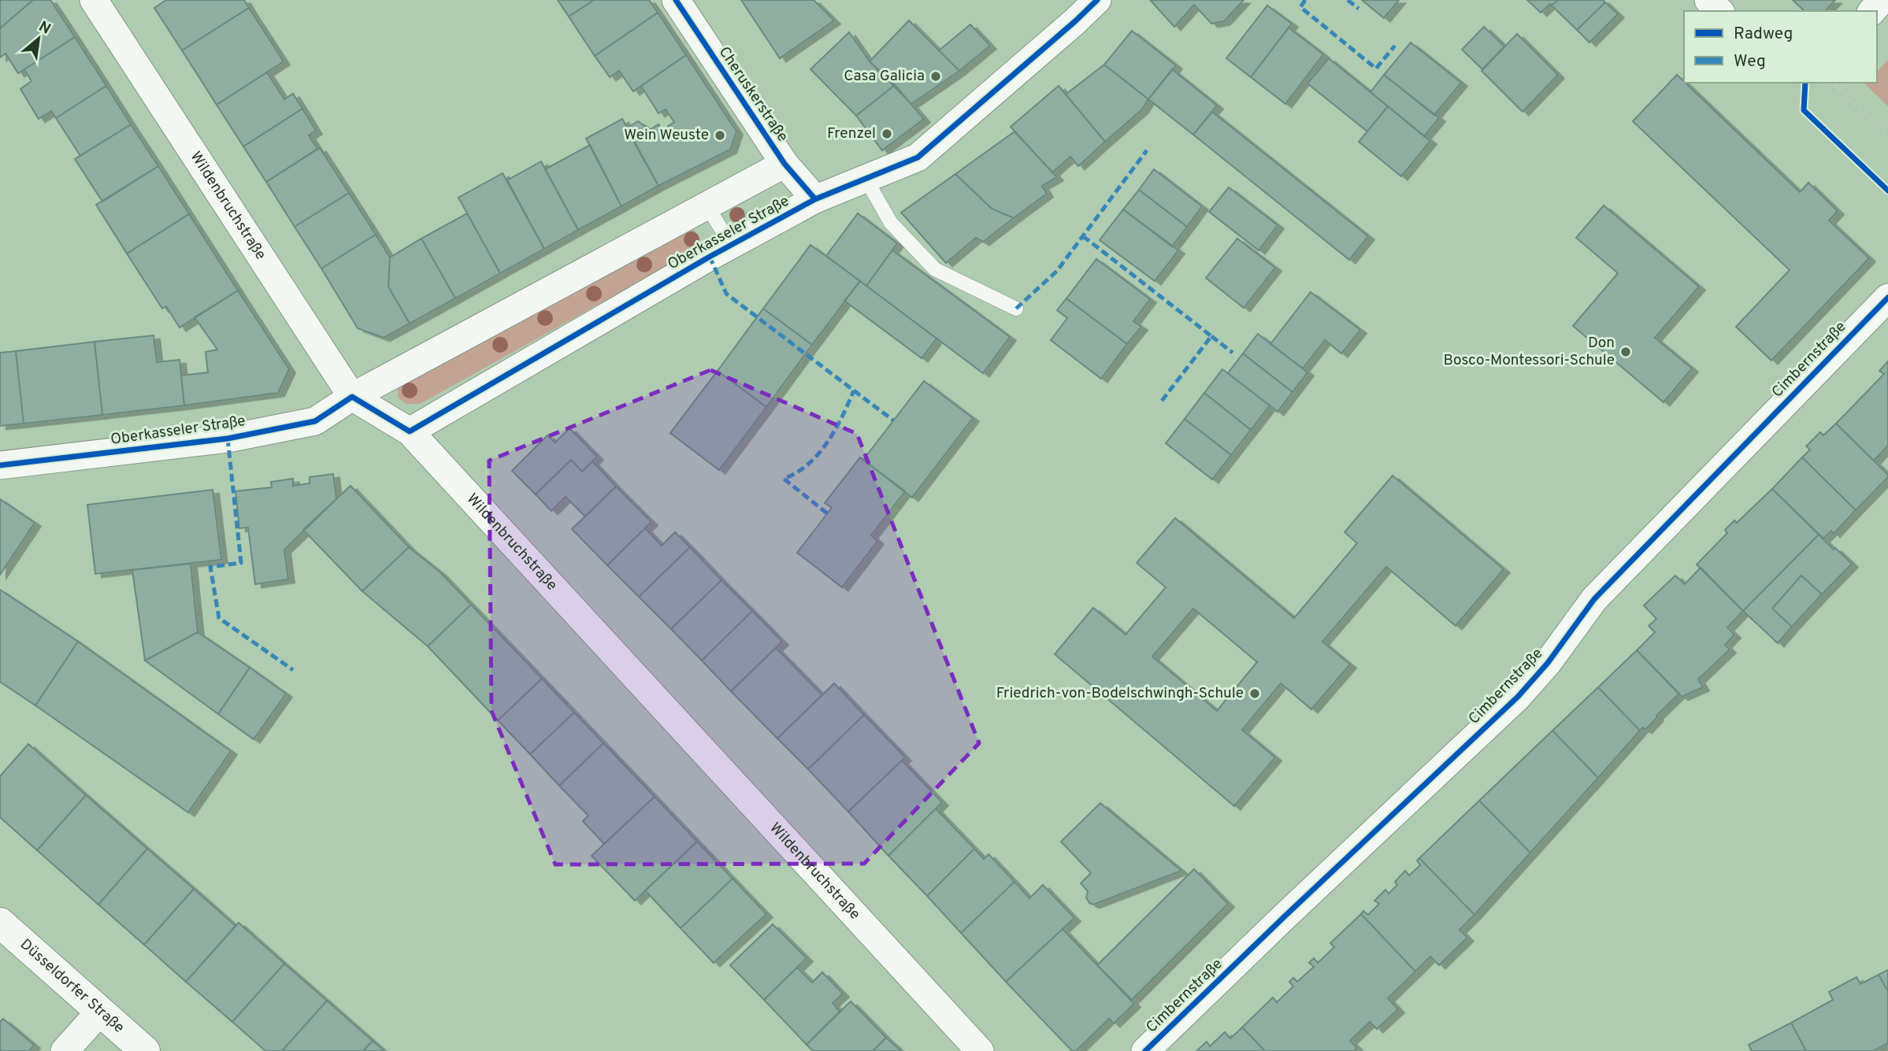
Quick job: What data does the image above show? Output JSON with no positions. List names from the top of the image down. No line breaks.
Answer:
{"streets":{"street":["Cheruskerstraße","Wildenbruchstraße","Oberkasseler Straße","Cimbernstraße","Düsseldorfer Straße"]},"crossings":[["Cheruskerstraße","Oberkasseler Straße"],["Wildenbruchstraße","Oberkasseler Straße"]],"places":["Casa Galicia","Frenzel","Wein Weuste","Don Bosco-Montessori-Schule","Friedrich-von-Bodelschwingh-Schule"],"legend":["Radweg","Weg"],"north":"top right"}
